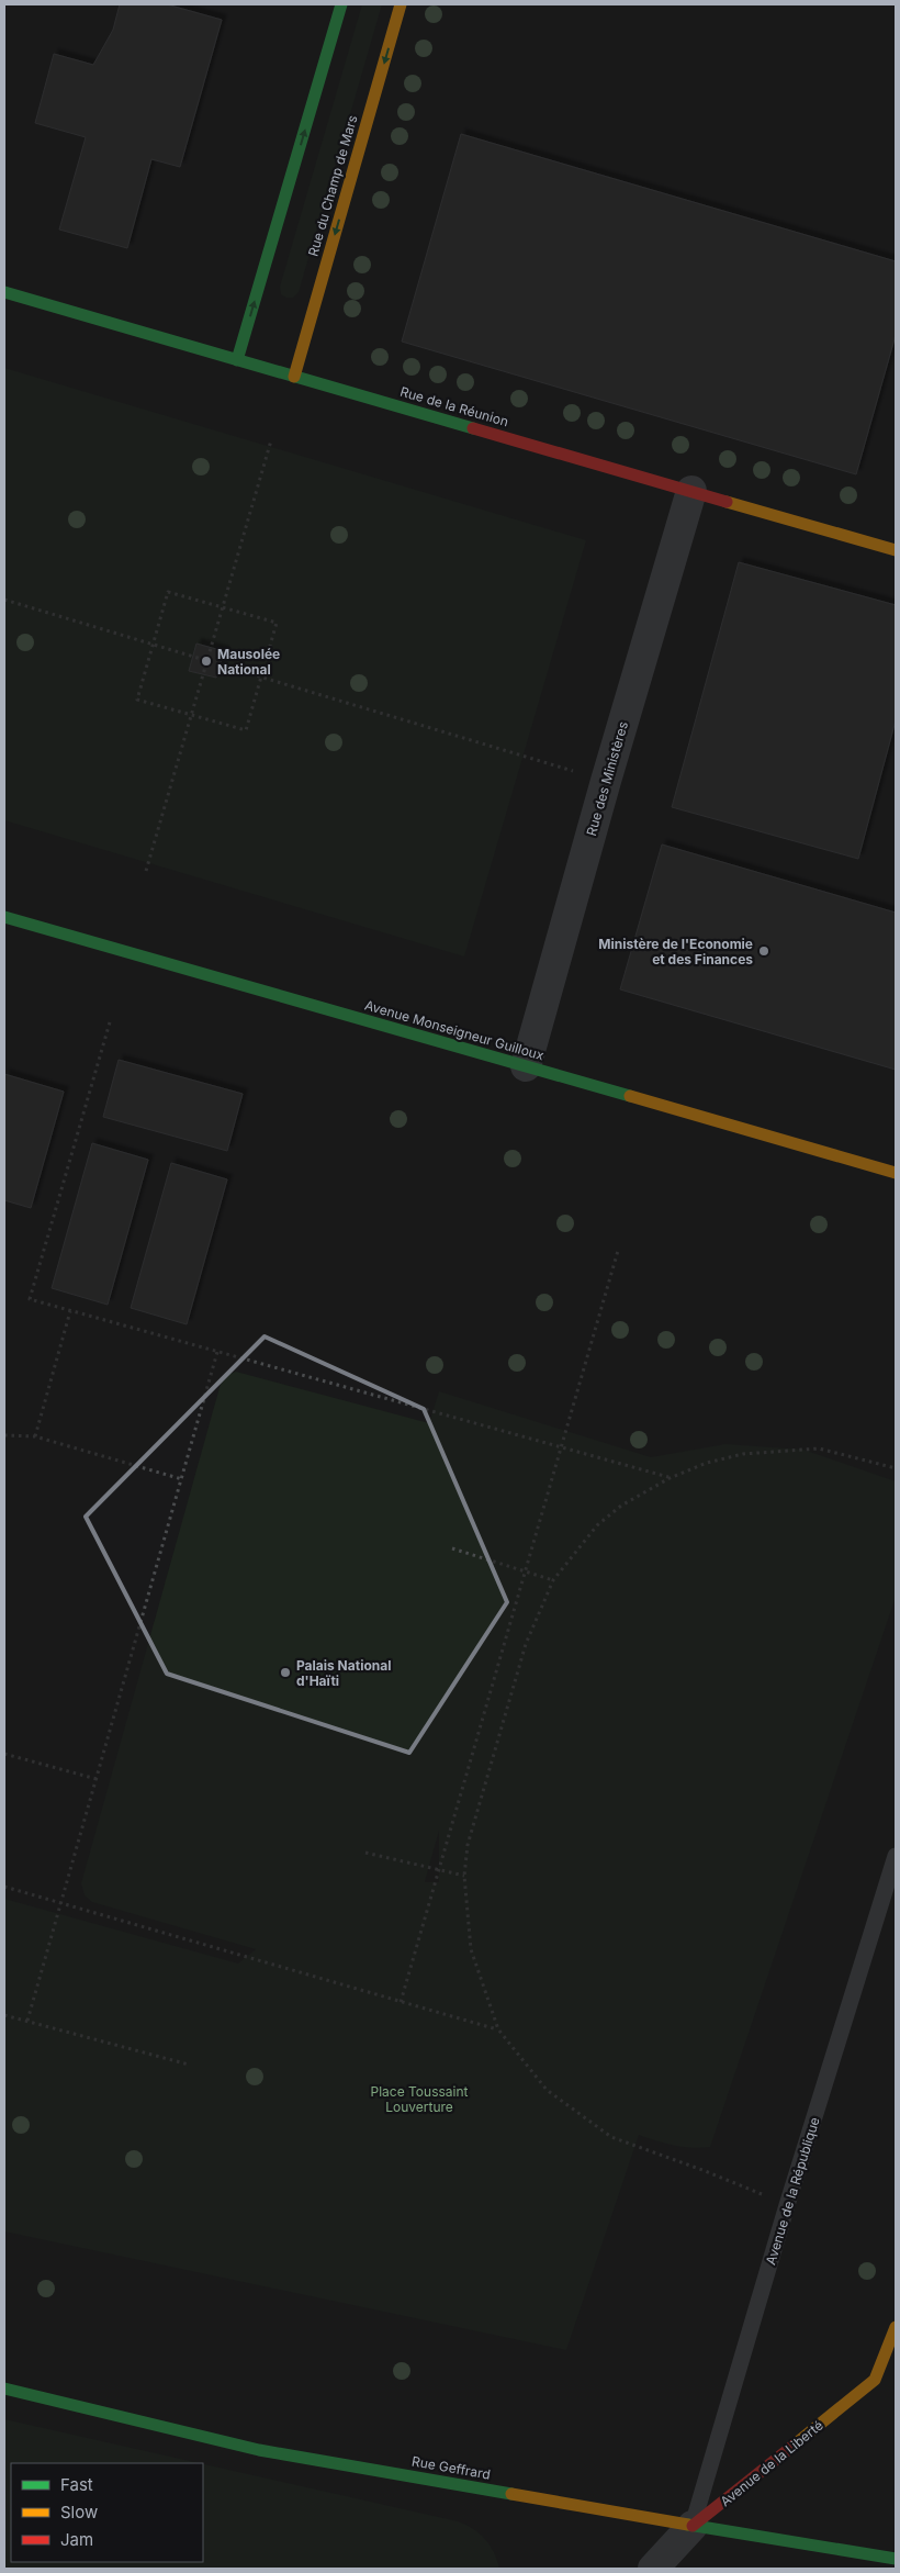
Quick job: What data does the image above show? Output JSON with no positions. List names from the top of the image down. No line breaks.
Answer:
{"streets":{"street":["Rue du Champ de Mars","Rue de la Réunion","Rue des Ministères","Avenue Monseigneur Guilloux","Avenue de la Liberté","Rue Geffrard"],"lane":["Avenue de la République"]},"crossings":[["Rue du Champ de Mars","Rue de la Réunion"],["Rue de la Réunion","Rue des Ministères"],["Rue des Ministères","Avenue Monseigneur Guilloux"],["Avenue de la République","Avenue de la Liberté"],["Avenue de la République","Rue Geffrard"],["Avenue de la Liberté","Rue Geffrard"]],"parks":["Place Toussaint Louverture"],"places":["Mausolée National","Ministère de l'Economie et des Finances","Palais National d'Haïti"],"legend":["Fast","Slow","Jam"]}
